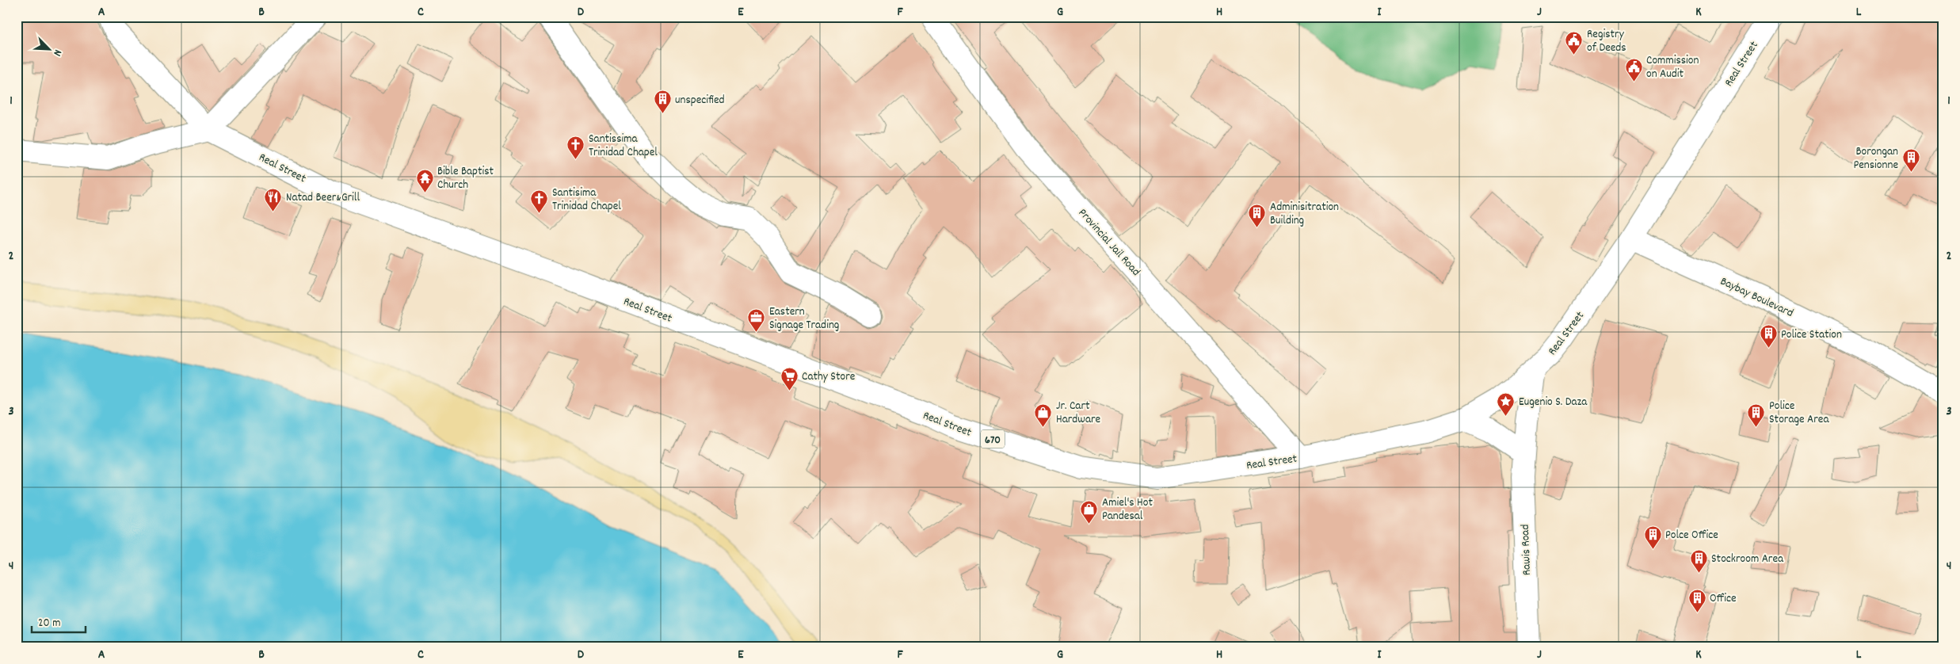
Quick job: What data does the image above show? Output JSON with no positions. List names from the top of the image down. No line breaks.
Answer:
{"streets":{"street":["Real Street","Provincial Jail Road","Baybay Boulevard","670","Rawis Road"]},"crossings":[["Real Street","Provincial Jail Road"],["Real Street","Baybay Boulevard"],["Real Street","Rawis Road"]],"places":{"public building":["Registry of Deeds","Commission on Audit"],"building":["unspecified","Borongan Pensionne","Adminisitration Building","Police Station","Police Storage Area","Polce Office","Stockroom Area","Office"],"church":["Santissima Trinidad Chapel","Santisima Trinidad Chapel"],"temple":["Bible Baptist Church"],"restaurant":["Natad Beer&Grill"],"office":["Eastern Signage Trading"],"supermarket":["Cathy Store"],"place":["Eugenio S. Daza"],"shop":["Jr. Cart Hardware","Amiel's Hot Pandesal"]},"scale_bar":"20 m","north":"bottom right","grid":{"columns":["A","B","C","D","E","F","G","H","I","J","K","L"],"rows":["1","2","3","4"]}}
